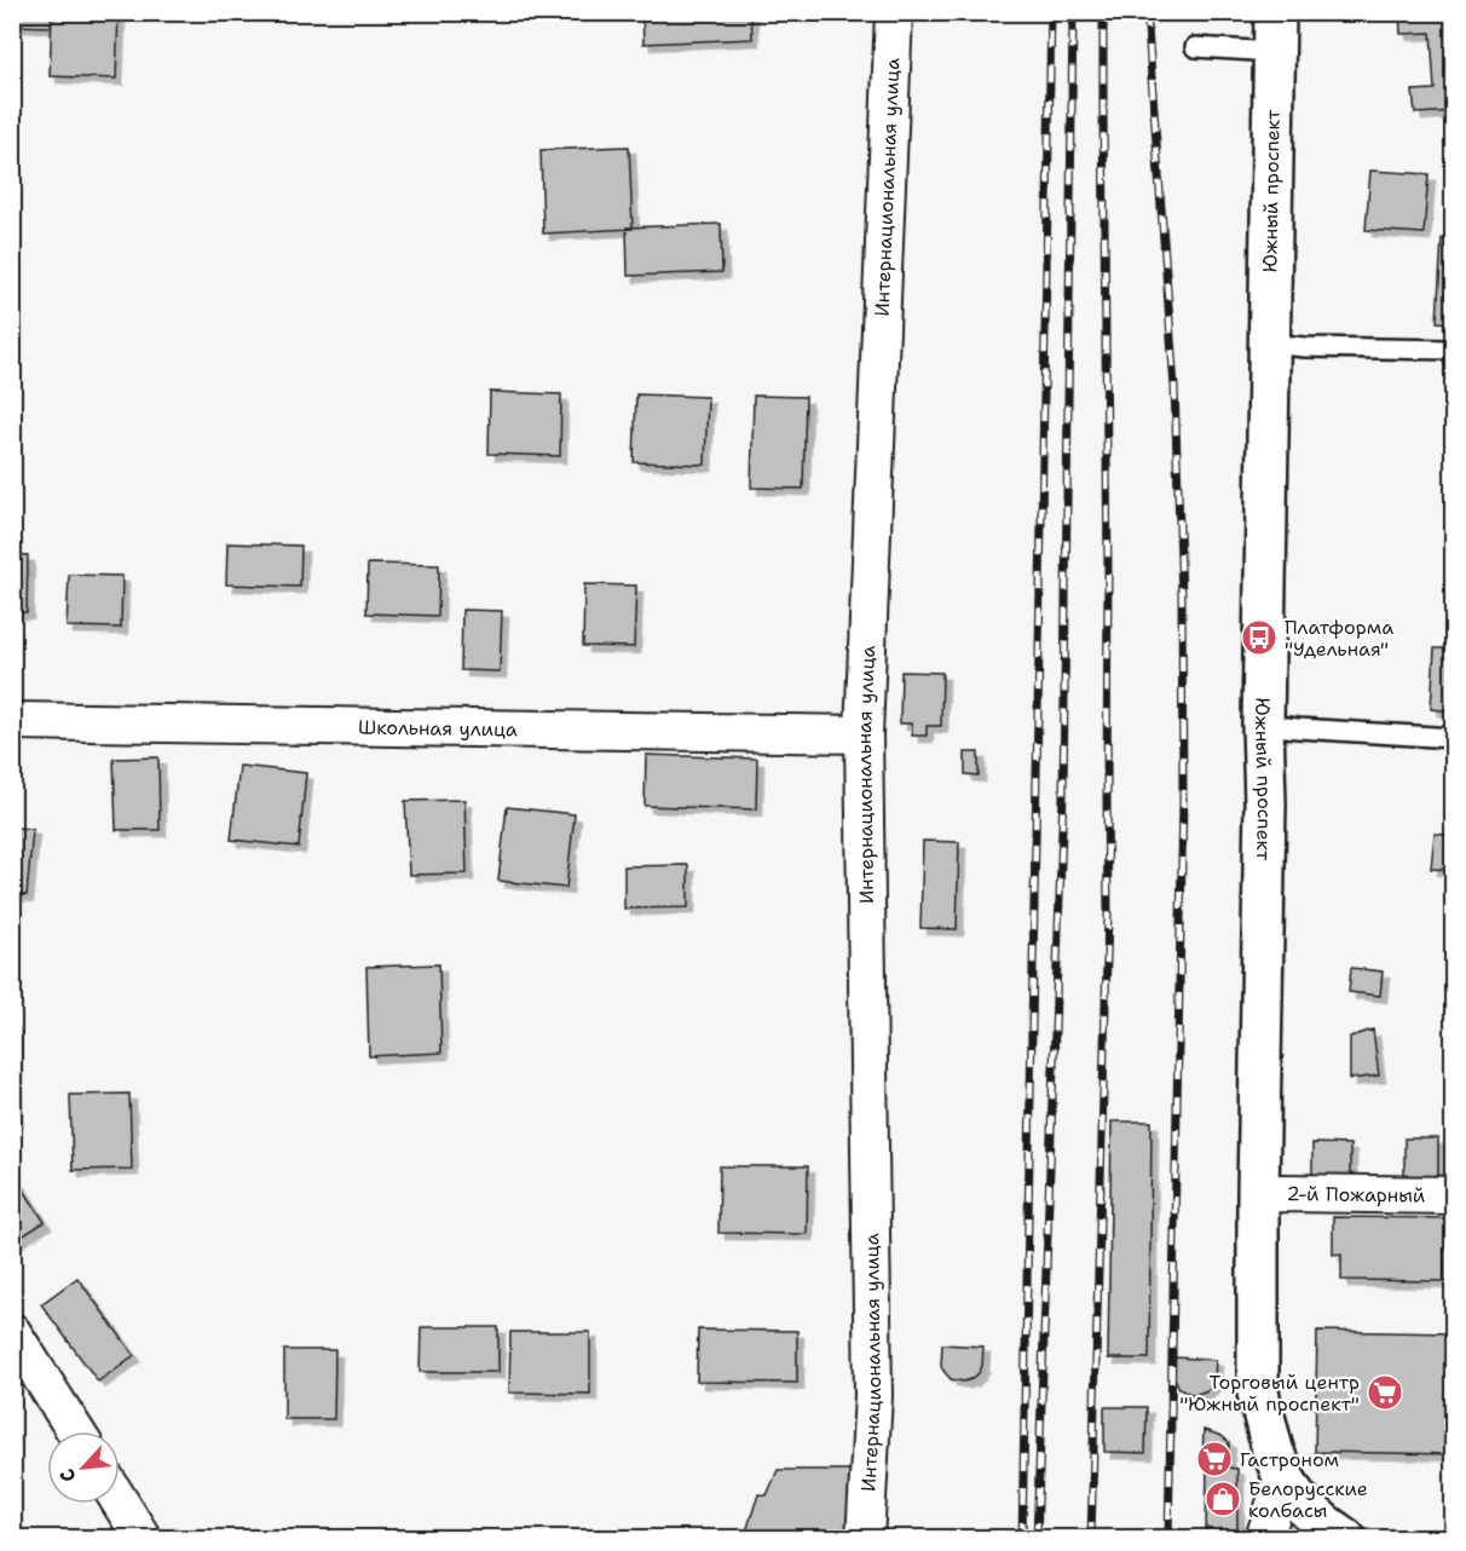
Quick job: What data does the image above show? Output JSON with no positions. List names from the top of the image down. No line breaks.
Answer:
{"streets":{"main road":["Южный проспект"],"street":["Интернациональная улица","Школьная улица","2-й Пожарный"]},"crossings":[["Интернациональная улица","Школьная улица"],["Южный проспект","2-й Пожарный"]],"places":{"bus stop":["Платформа \"Удельная\""],"supermarket":["Торговый центр \"Южный проспект\"","Гастроном"],"shop":["Белорусские колбасы"]},"north":"bottom left"}
